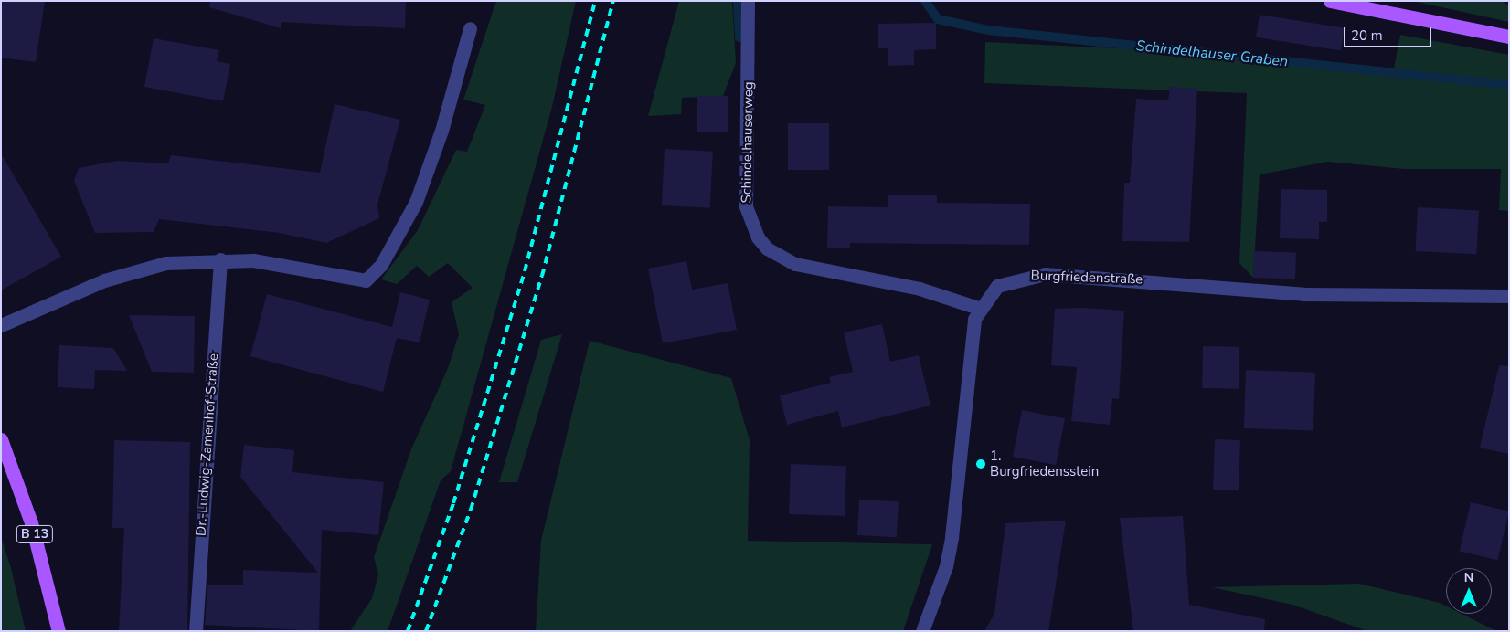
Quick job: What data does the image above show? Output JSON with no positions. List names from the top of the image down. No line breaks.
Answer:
{"streets":{"main road":["B 13"],"street":["Schindelhauserweg","Burgfriedenstraße","Dr.-Ludwig-Zamenhof-Straße"]},"crossings":[["Schindelhauserweg","Burgfriedenstraße"]],"water":["Schindelhauser Graben"],"places":["1. Burgfriedensstein"],"scale_bar":"20 m","north":"top"}
